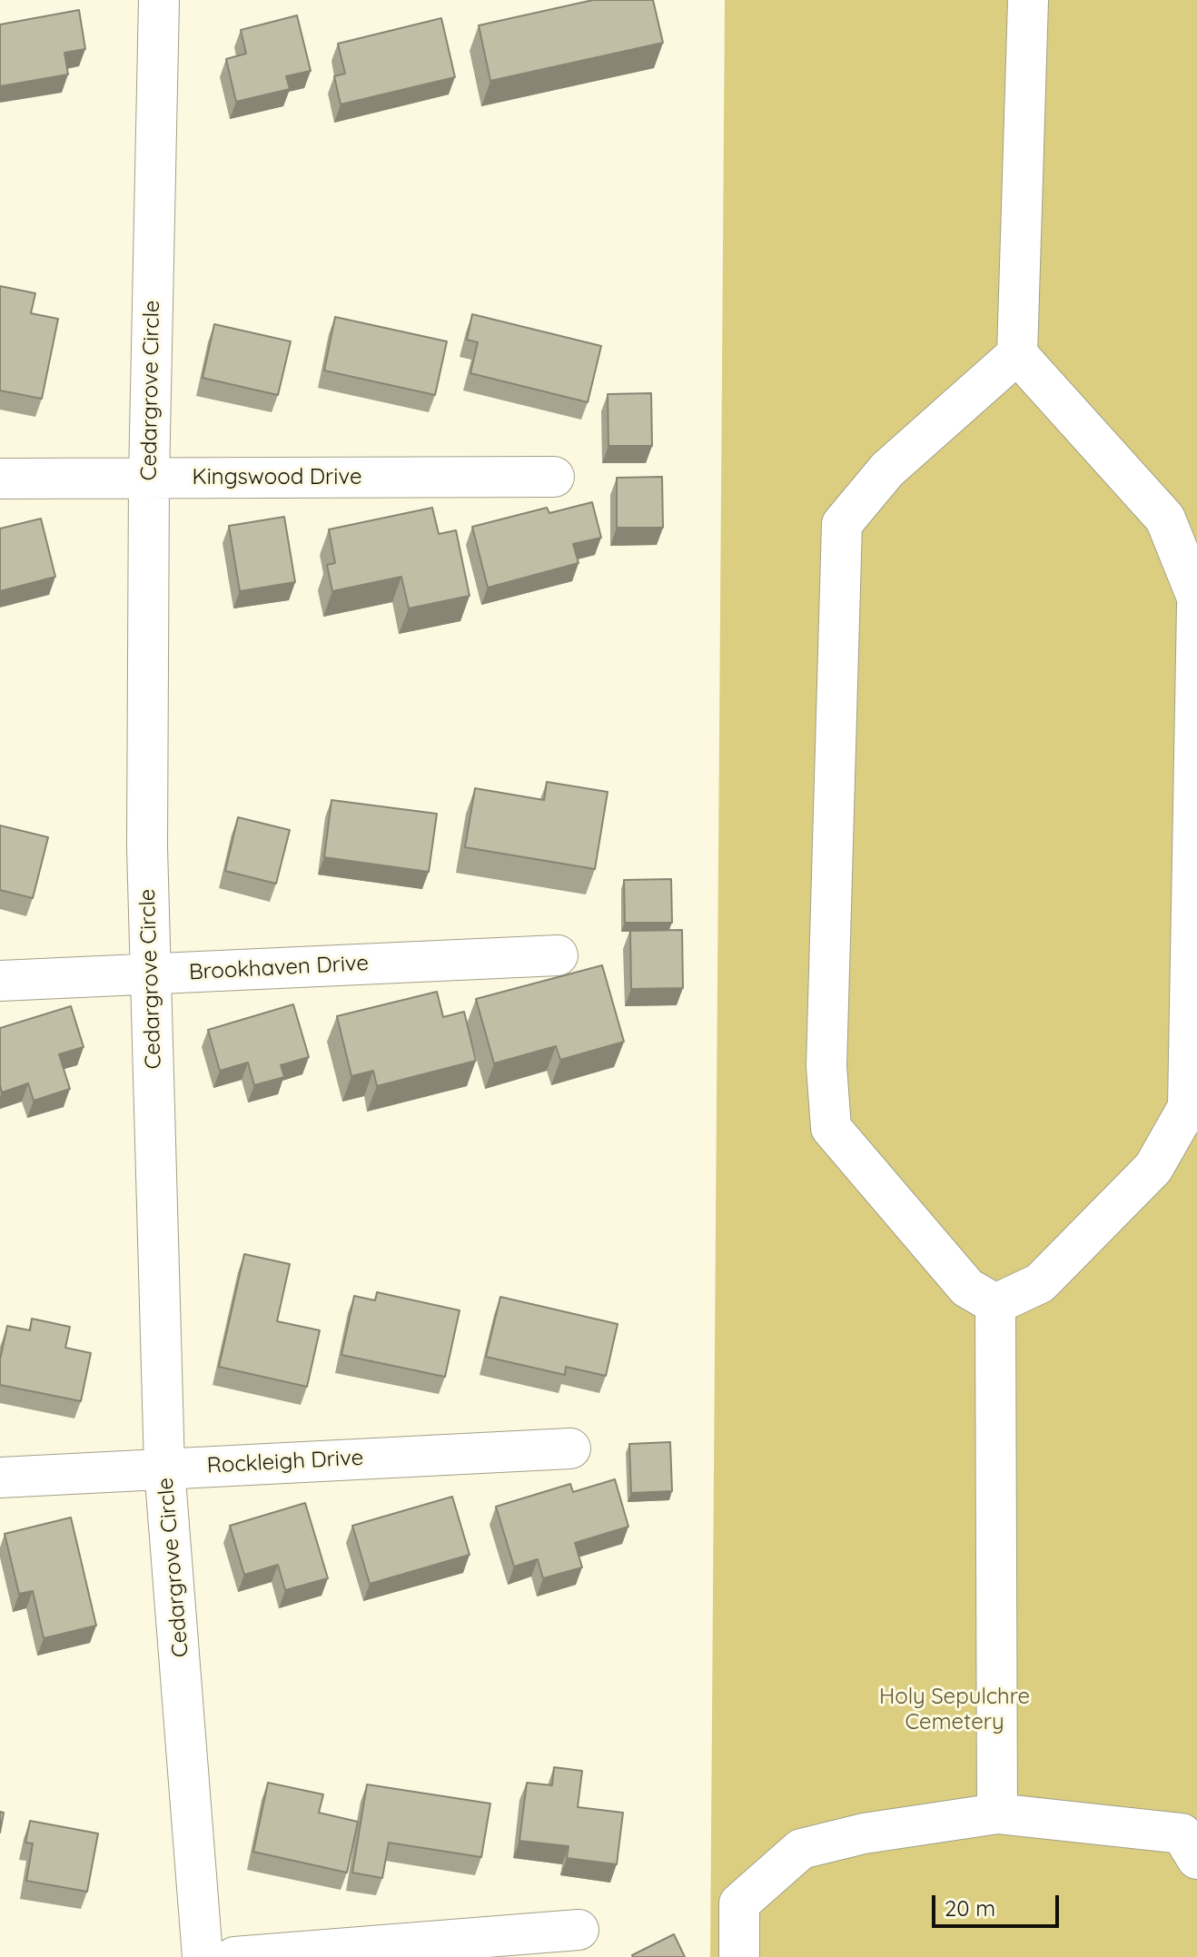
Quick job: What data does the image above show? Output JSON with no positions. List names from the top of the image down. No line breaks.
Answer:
{"streets":{"street":["Cedargrove Circle","Kingswood Drive","Brookhaven Drive","Rockleigh Drive"]},"crossings":[["Cedargrove Circle","Kingswood Drive"],["Cedargrove Circle","Brookhaven Drive"],["Cedargrove Circle","Rockleigh Drive"]],"parks":["Holy Sepulchre Cemetery"],"scale_bar":"20 m"}
